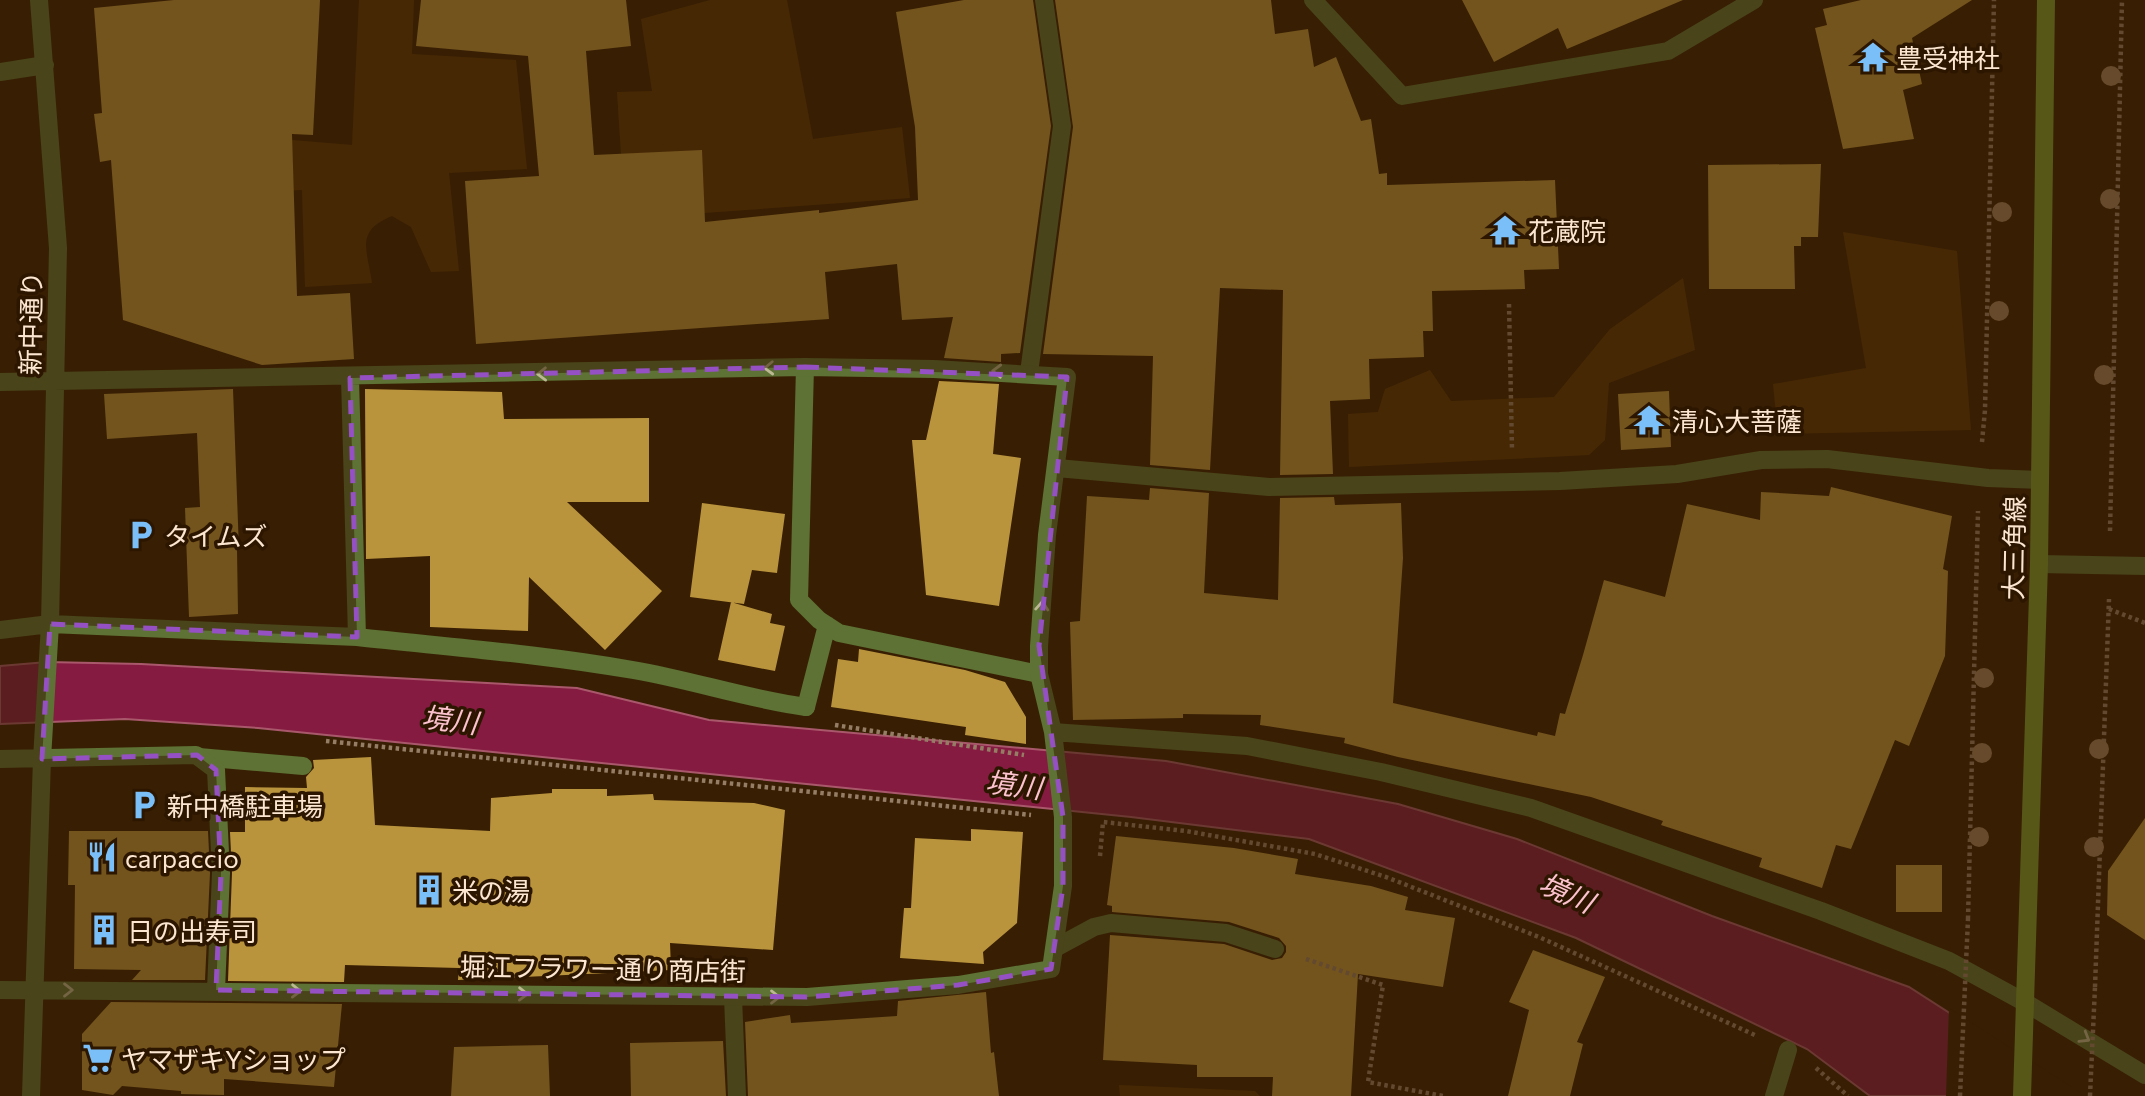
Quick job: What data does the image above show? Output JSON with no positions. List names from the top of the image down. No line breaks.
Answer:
{"streets":{"street":["新中通り","大三角線","堀江フラワー通り商店街"]},"one_way":["堀江フラワー通り商店街"],"water":["境川"],"places":{"temple":["豊受神社","花蔵院","清心大菩薩"],"parking":["タイムズ","新中橋駐車場"],"restaurant":["carpaccio"],"building":["米の湯","日の出寿司"],"supermarket":["ヤマザキYショップ"]}}
